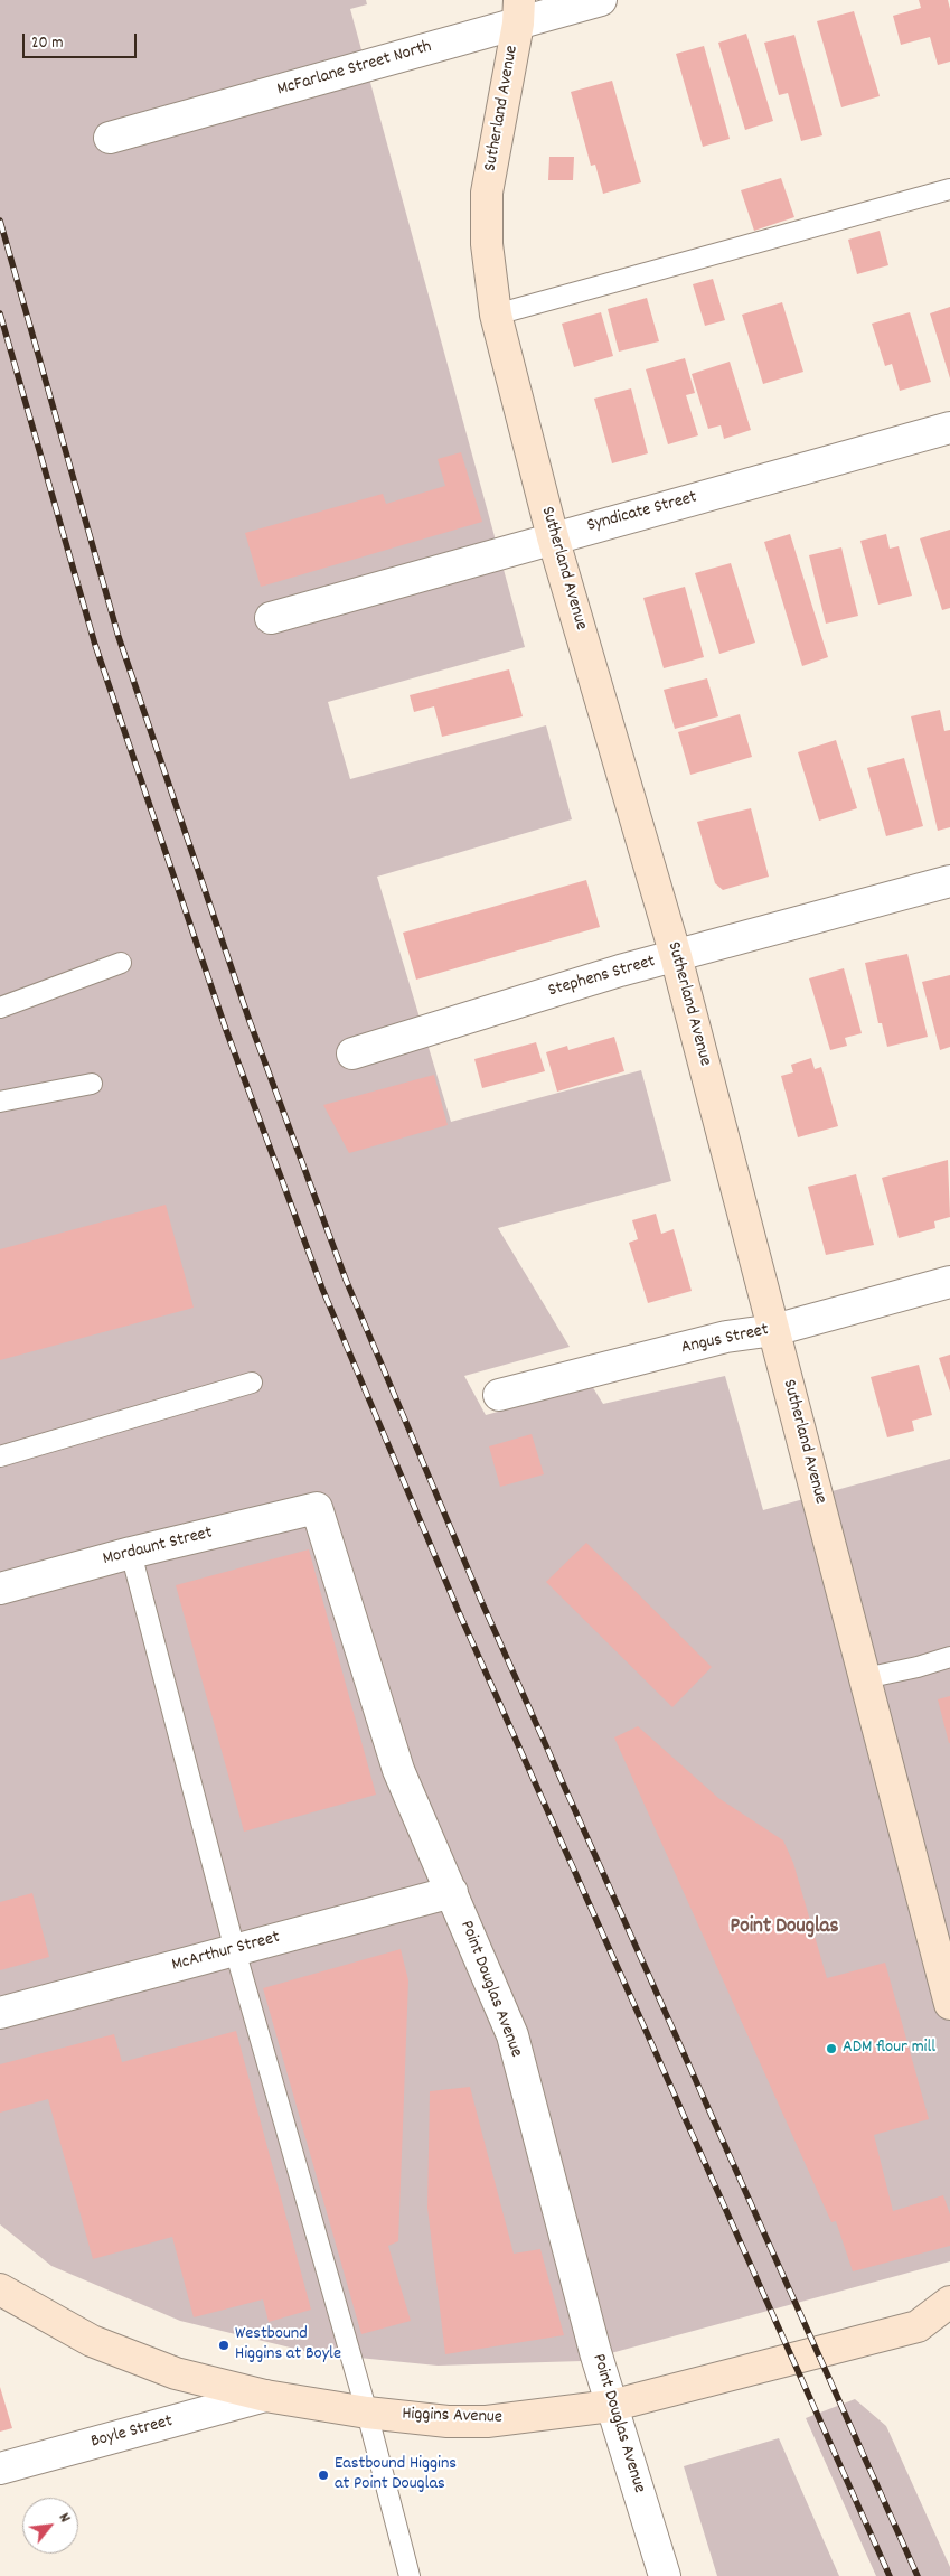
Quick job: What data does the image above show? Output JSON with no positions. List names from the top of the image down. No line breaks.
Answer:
{"streets":{"street":["McFarlane Street North","Sutherland Avenue","Syndicate Street","Stephens Street","Angus Street","Mordaunt Street","McArthur Street","Point Douglas Avenue","Higgins Avenue","Boyle Street"]},"crossings":[["McFarlane Street North","Sutherland Avenue"],["Sutherland Avenue","Syndicate Street"],["Sutherland Avenue","Stephens Street"],["Sutherland Avenue","Angus Street"],["Mordaunt Street","Point Douglas Avenue"],["McArthur Street","Point Douglas Avenue"],["Point Douglas Avenue","Higgins Avenue"],["Higgins Avenue","Boyle Street"]],"districts":["Point Douglas"],"places":["ADM flour mill","Westbound Higgins at Boyle","Eastbound Higgins at Point Douglas"],"scale_bar":"20 m","north":"top right"}
